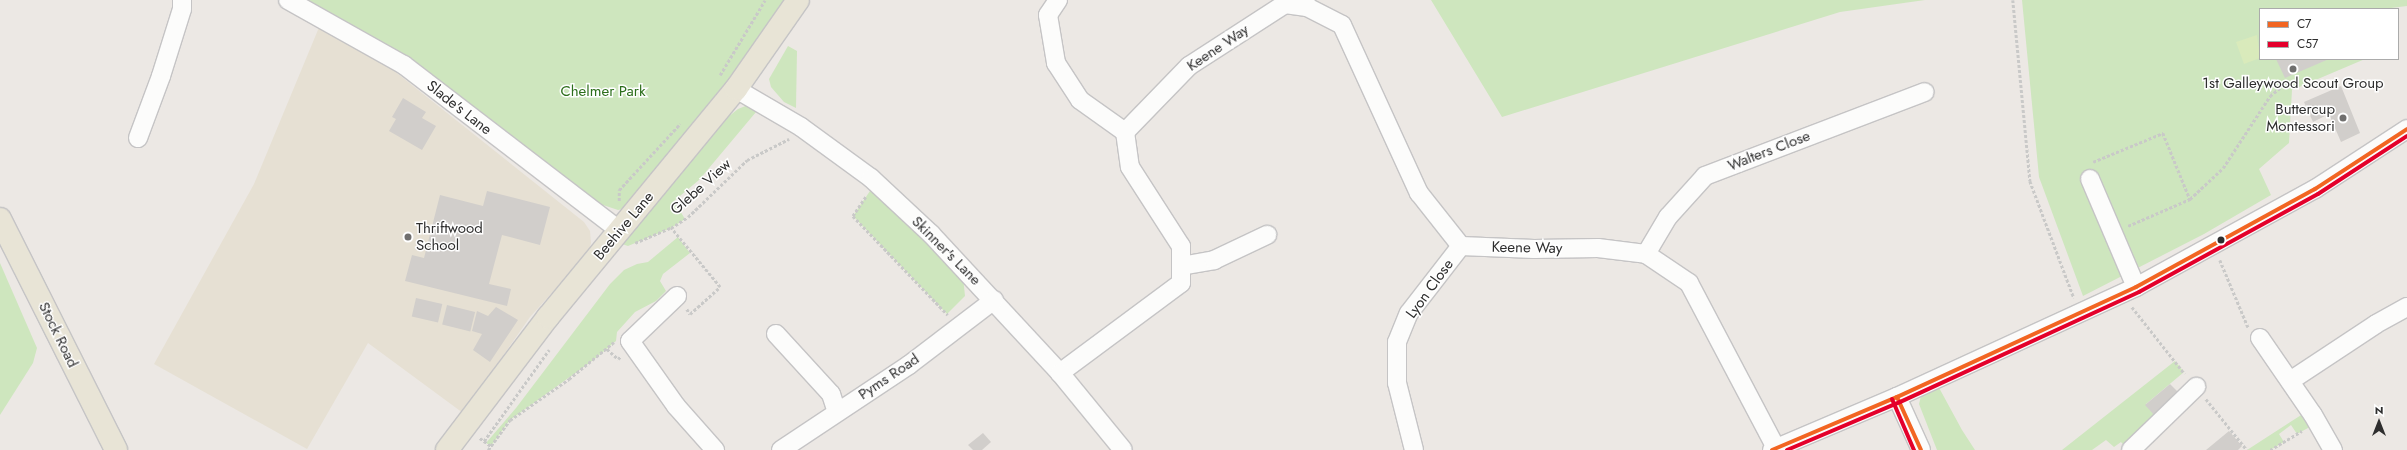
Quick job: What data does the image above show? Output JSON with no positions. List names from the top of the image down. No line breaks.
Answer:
{"streets":{"main road":["Beehive Lane","Stock Road"],"street":["Keene Way","Slade's Lane","Walters Close","Skinner's Lane","Lyon Close","Pyms Road"],"path":["Glebe View"]},"crossings":[["Keene Way","Walters Close"],["Keene Way","Lyon Close"],["Slade's Lane","Beehive Lane"],["Glebe View","Skinner's Lane"],["Beehive Lane","Skinner's Lane"],["Skinner's Lane","Pyms Road"]],"parks":["Chelmer Park"],"places":["1st Galleywood Scout Group","Buttercup Montessori","Thriftwood School"],"lines":["transit line C7","transit line C57"],"legend":["C7","C57"],"north":"top"}
